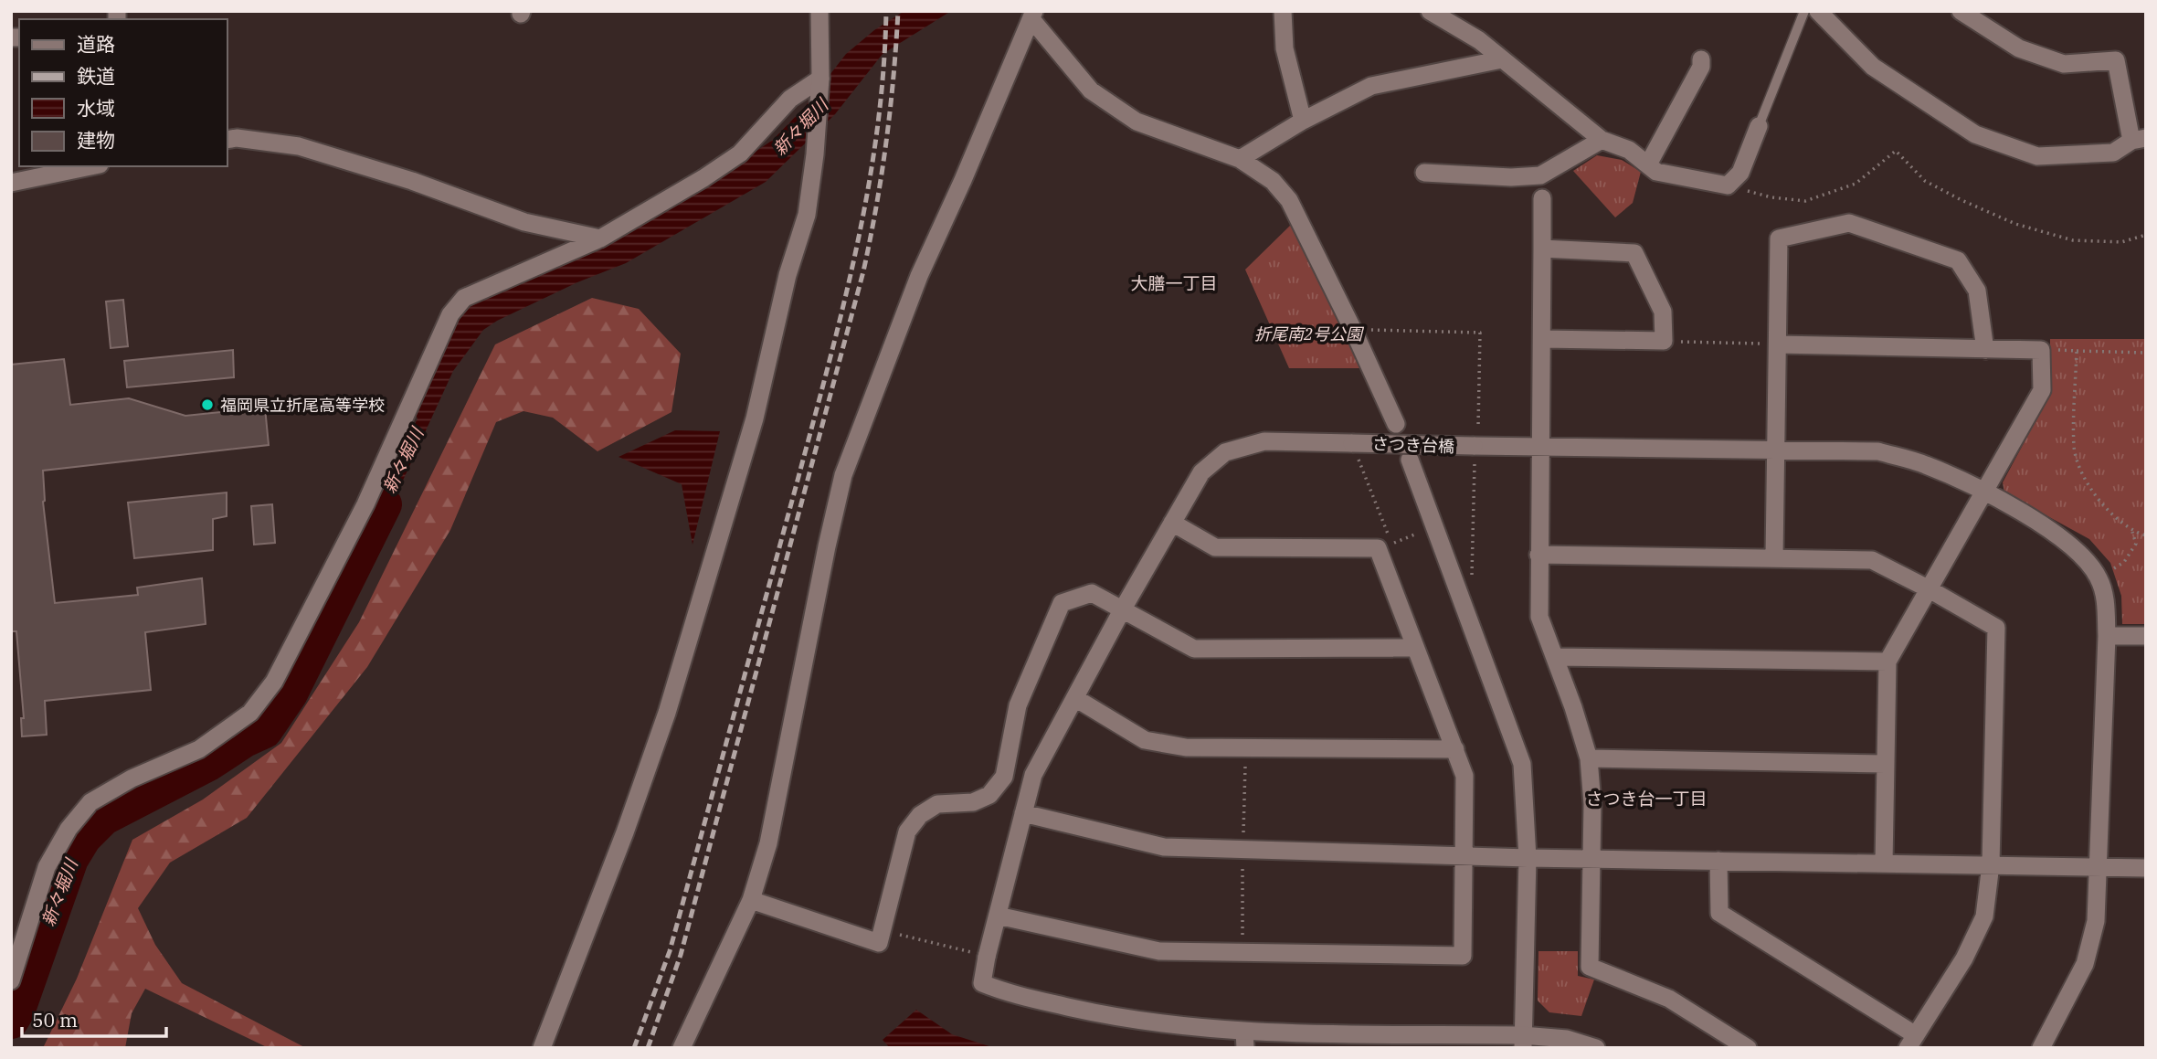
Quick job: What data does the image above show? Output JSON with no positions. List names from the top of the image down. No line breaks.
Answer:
{"streets":{"street":["さつき台橋"]},"districts":["大膳一丁目","さつき台一丁目"],"water":["新々堀川"],"parks":["折尾南2号公園"],"places":["福岡県立折尾高等学校"],"legend":["道路","鉄道","水域","建物"],"scale_bar":"50 m"}
